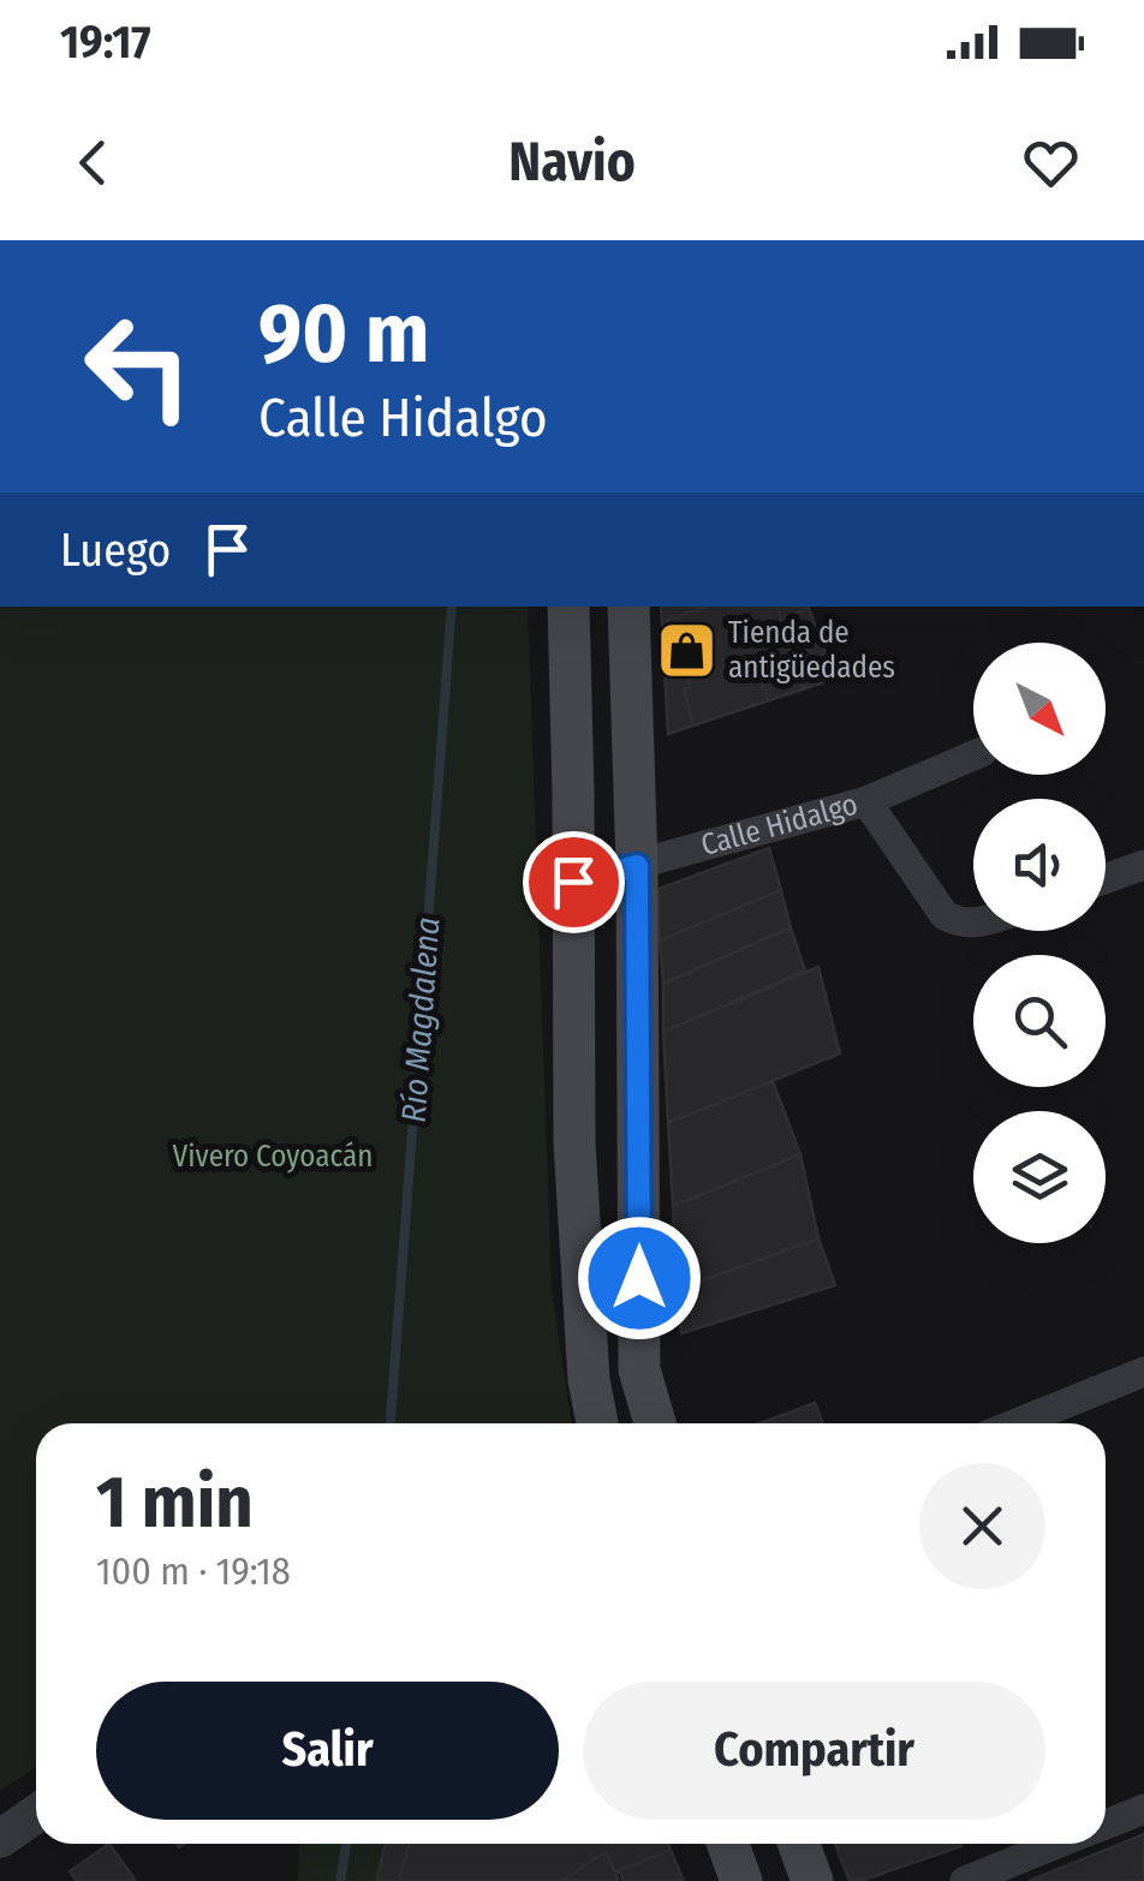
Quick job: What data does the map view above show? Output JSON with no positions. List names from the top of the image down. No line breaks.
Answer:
{"streets":{"street":["Calle Hidalgo"]},"water":["Río Magdalena"],"parks":["Vivero Coyoacán"],"places":{"shop":["Tienda de antigüedades"]},"north":"bottom right","page":{"status":"19:17","header":"Navio","turn":["90 m","Calle Hidalgo"],"then":"Luego","heading":["1 min","100 m · 19:18"],"buttons":["Salir","Compartir"]}}
